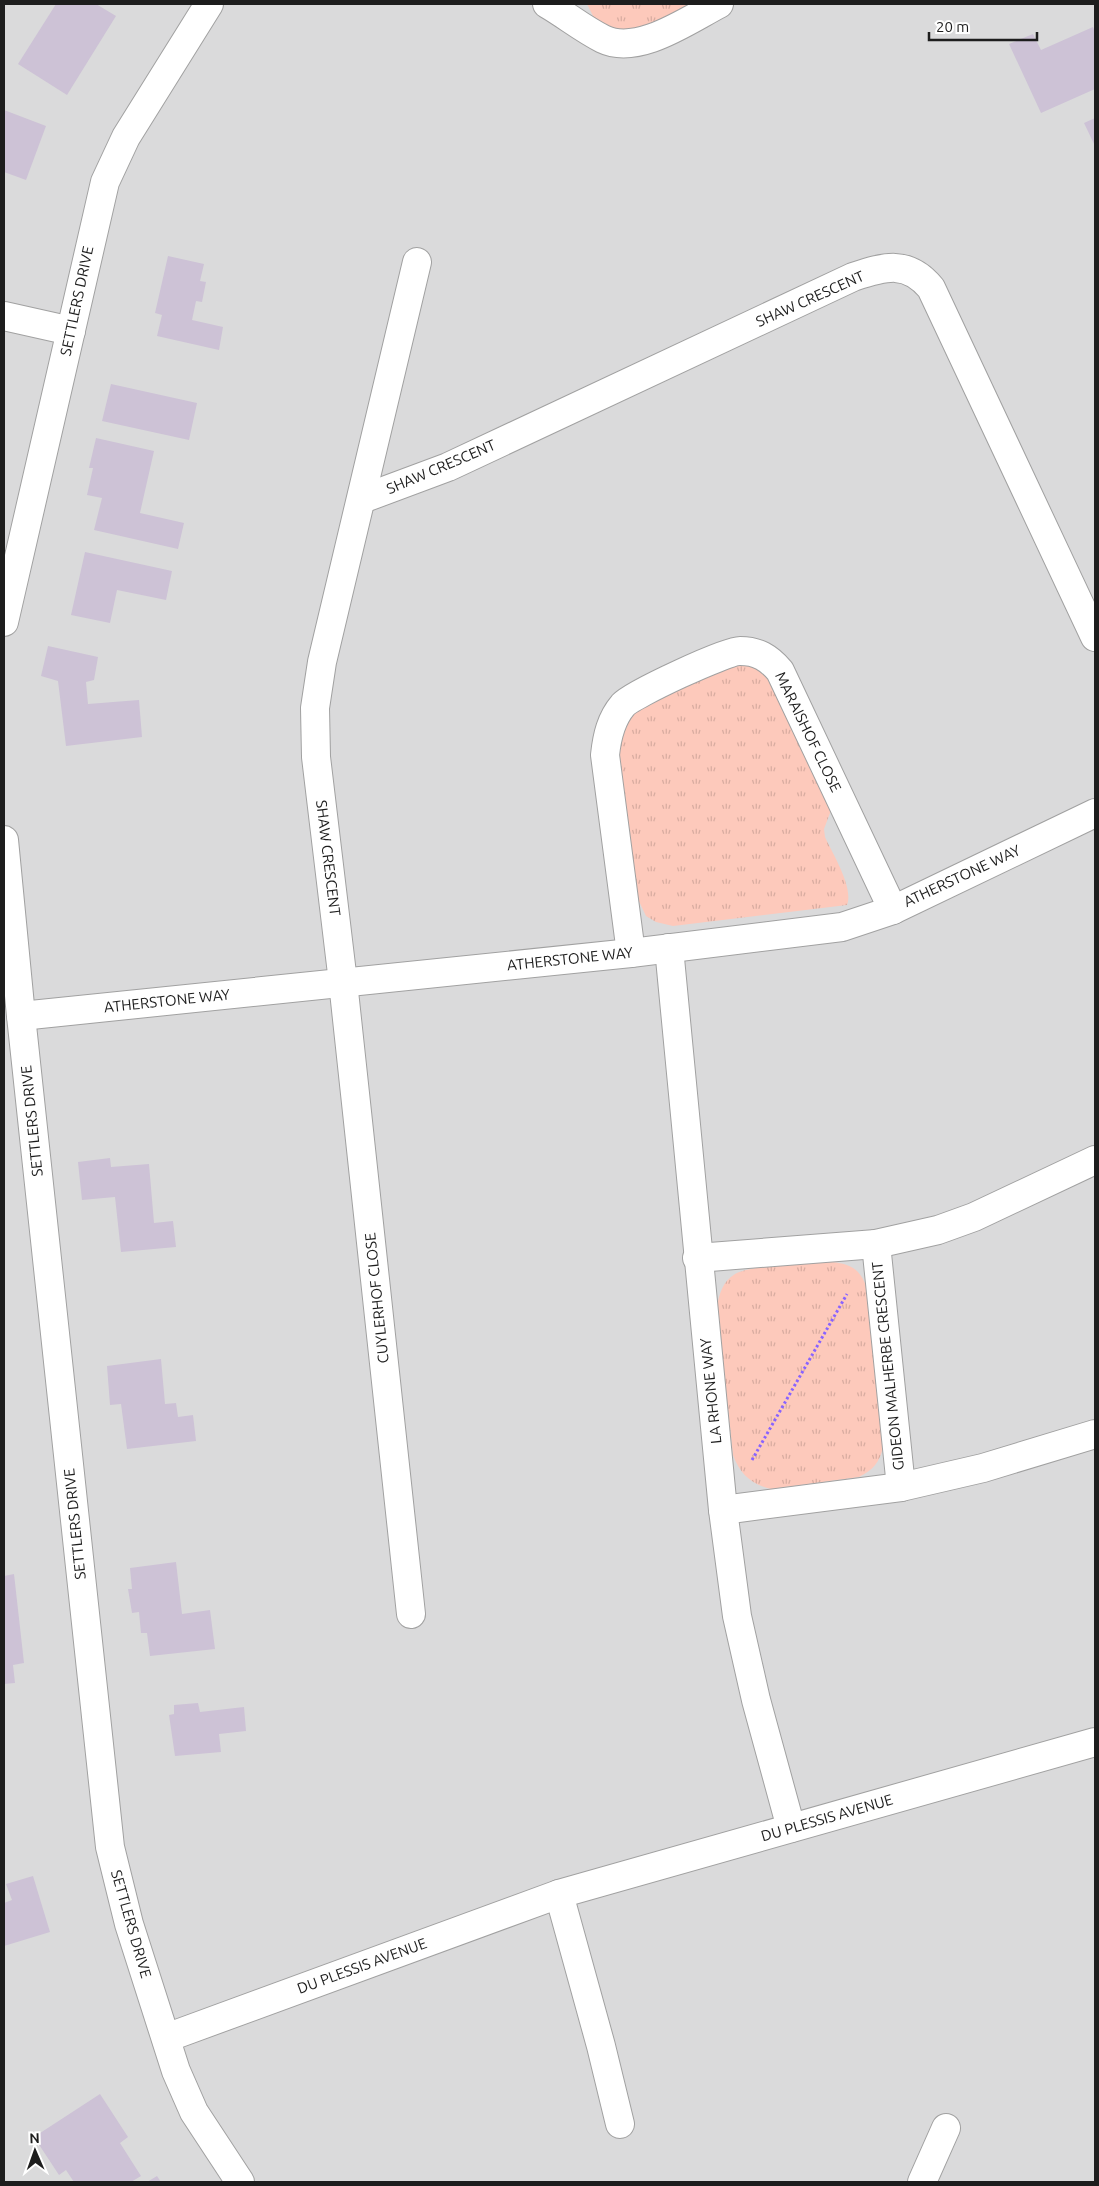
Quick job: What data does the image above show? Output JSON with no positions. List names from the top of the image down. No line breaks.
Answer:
{"streets":{"street":["SHAW CRESCENT","SETTLERS DRIVE","MARAISHOF CLOSE","ATHERSTONE WAY","CUYLERHOF CLOSE","GIDEON MALHERBE CRESCENT","LA RHONE WAY","DU PLESSIS AVENUE"]},"crossings":[["SHAW CRESCENT","ATHERSTONE WAY"],["SHAW CRESCENT","CUYLERHOF CLOSE"],["SETTLERS DRIVE","ATHERSTONE WAY"],["SETTLERS DRIVE","DU PLESSIS AVENUE"],["MARAISHOF CLOSE","ATHERSTONE WAY"],["ATHERSTONE WAY","CUYLERHOF CLOSE"],["ATHERSTONE WAY","LA RHONE WAY"],["GIDEON MALHERBE CRESCENT","LA RHONE WAY"],["LA RHONE WAY","DU PLESSIS AVENUE"]],"scale_bar":"20 m","north":"top"}
